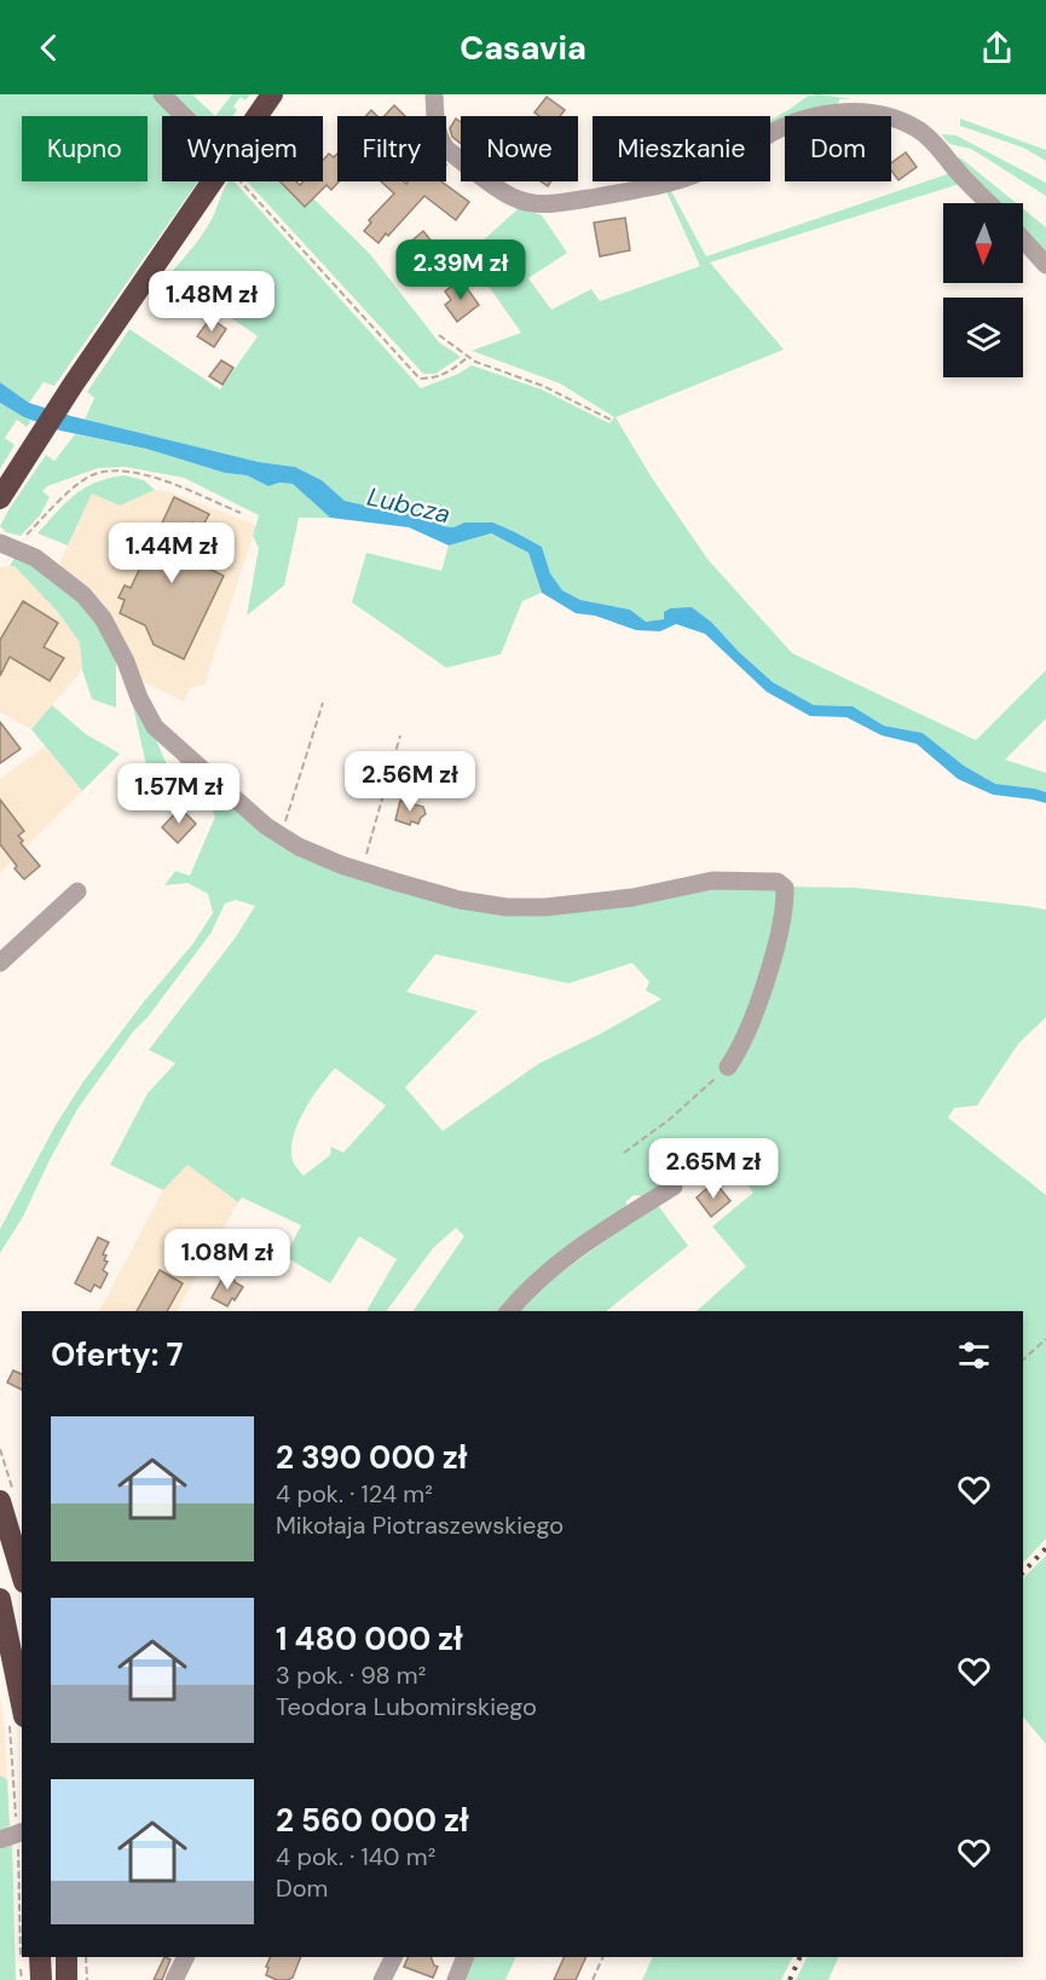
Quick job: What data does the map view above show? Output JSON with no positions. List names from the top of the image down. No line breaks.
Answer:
{"water":["Lubcza"],"north":"bottom","page":{"header":"Casavia","chip":["Kupno","Wynajem","Filtry","Nowe","Mieszkanie","Dom"],"price":["2.39M zł","1.48M zł","1.44M zł","2.56M zł","1.57M zł","2.65M zł","1.08M zł"],"heading":"Oferty: 7","list":[{"name":"2 390 000 zł","note":"4 pok. · 124 m² · Mikołaja Piotraszewskiego"},{"name":"1 480 000 zł","note":"3 pok. · 98 m² · Teodora Lubomirskiego"},{"name":"2 560 000 zł","note":"4 pok. · 140 m² · Dom"}]}}
